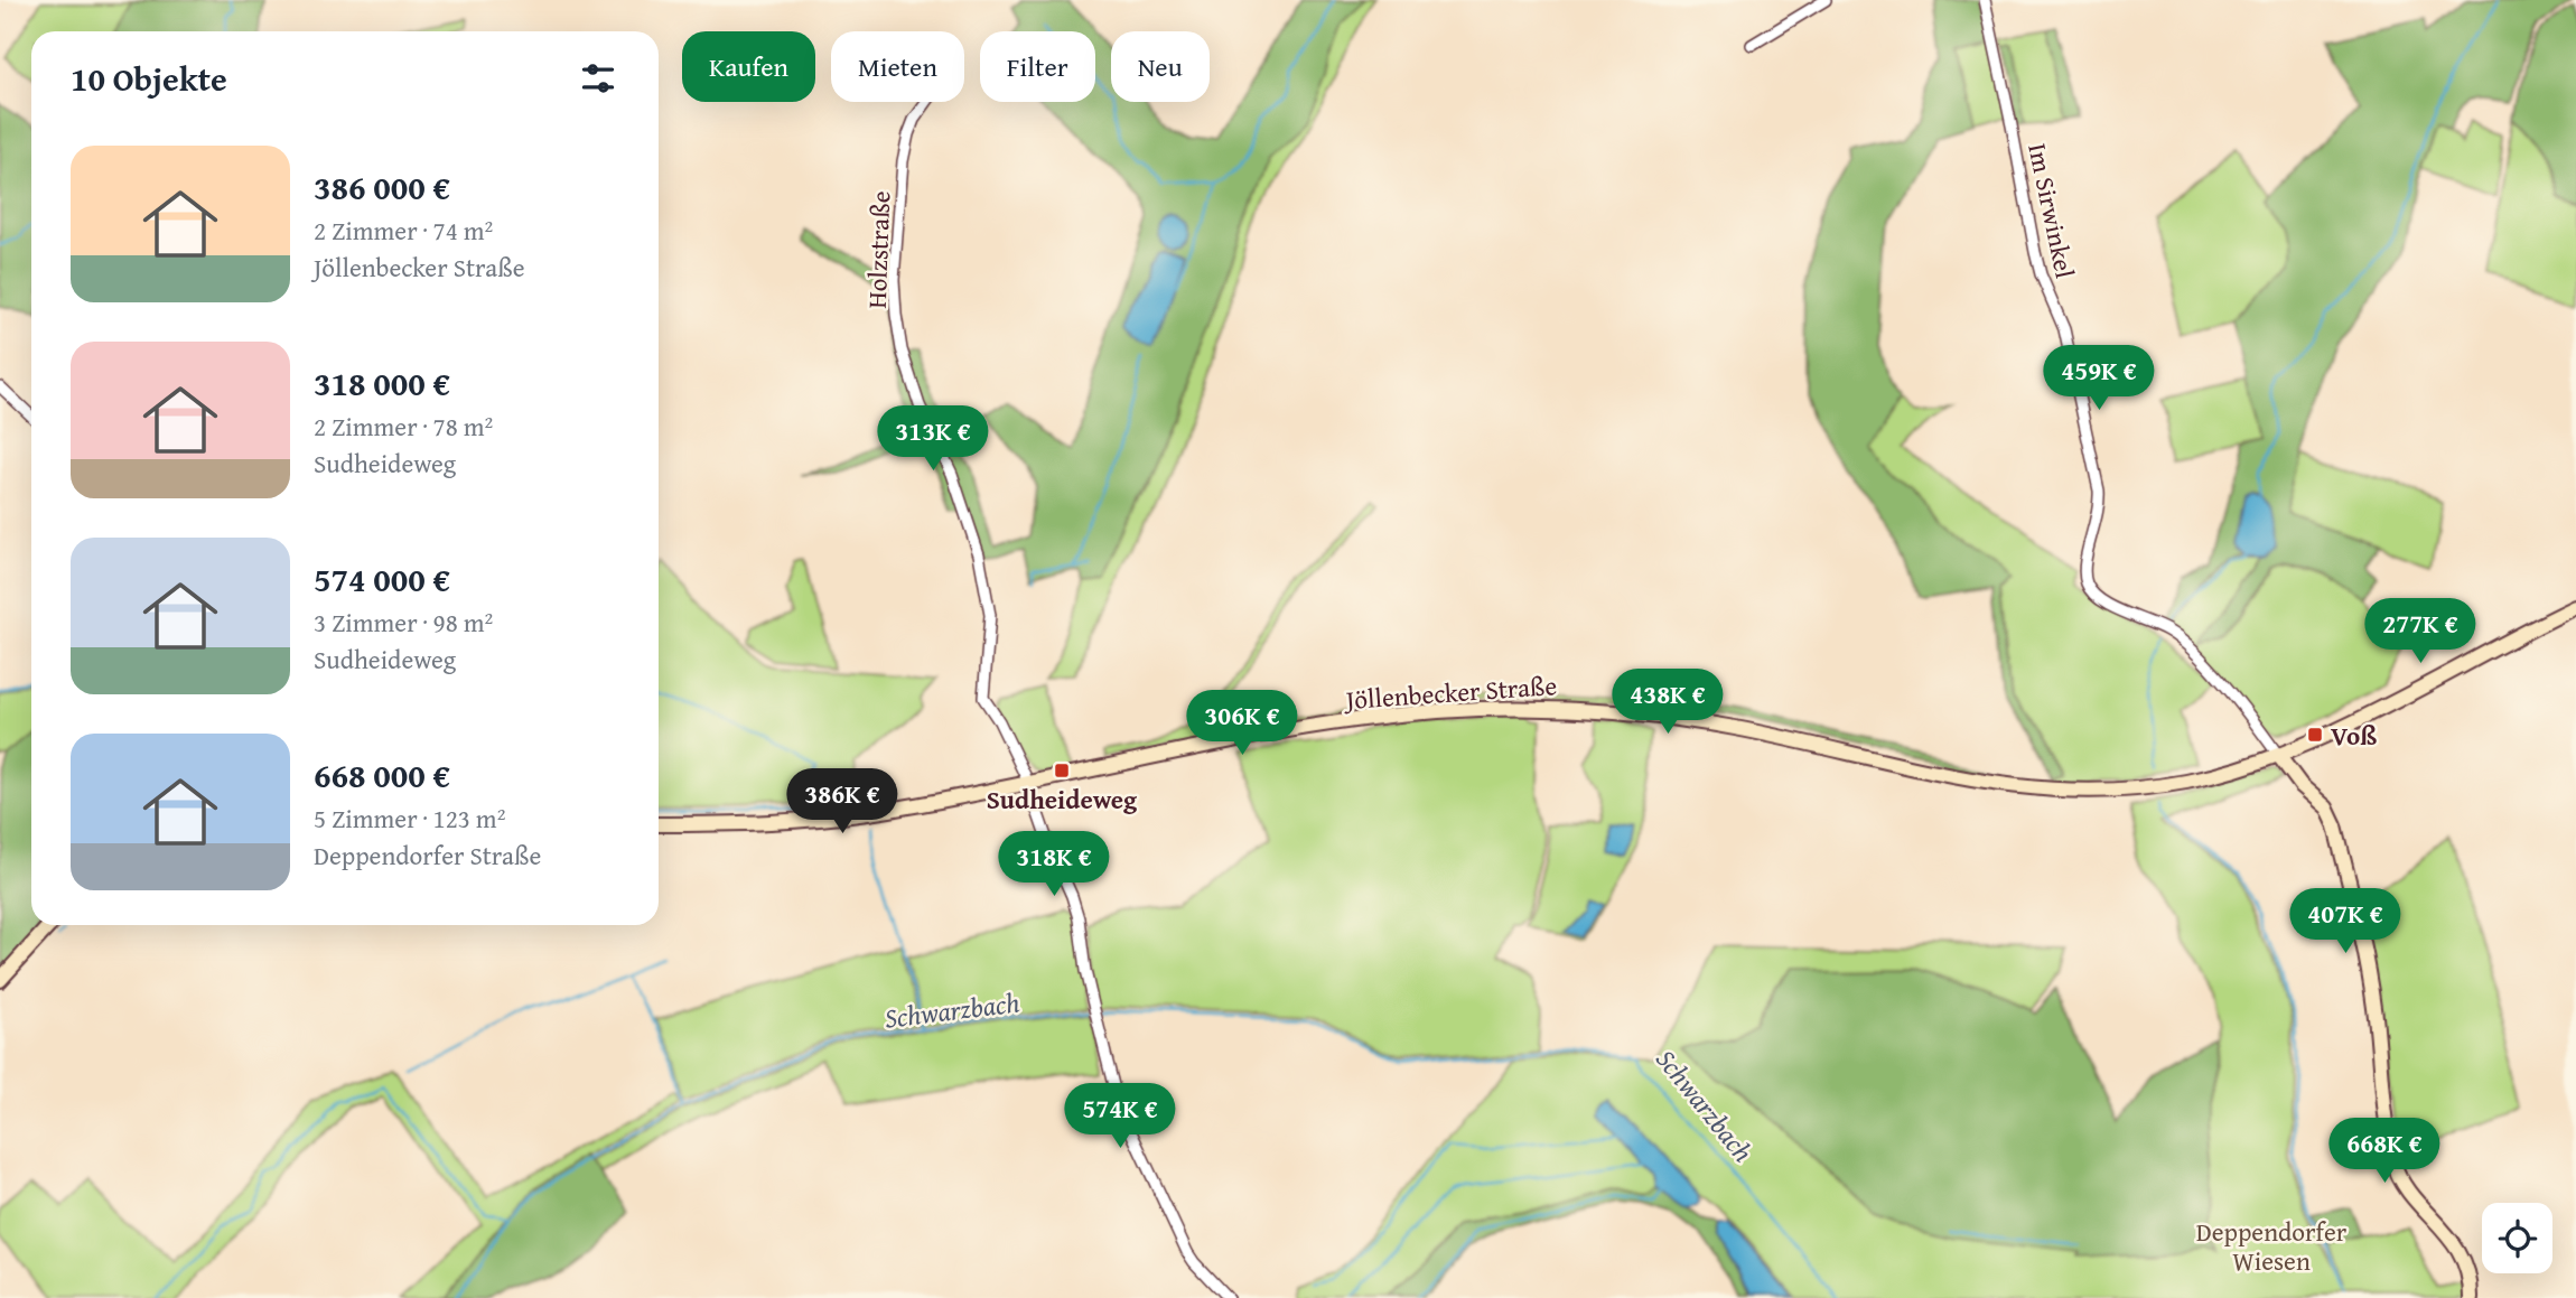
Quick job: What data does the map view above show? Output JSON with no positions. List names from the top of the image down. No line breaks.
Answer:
{"streets":{"street":["Im Sirwinkel","Holzstraße","Jöllenbecker Straße"]},"crossings":[["Im Sirwinkel","Jöllenbecker Straße"],["Holzstraße","Jöllenbecker Straße"]],"water":["Schwarzbach"],"parks":["Deppendorfer Wiesen"],"places":{"transit":["Voß","Sudheideweg"]},"page":{"chip":["Kaufen","Mieten","Filter","Neu"],"heading":"10 Objekte","list":[{"name":"386 000 €","note":"2 Zimmer · 74 m² · Jöllenbecker Straße"},{"name":"318 000 €","note":"2 Zimmer · 78 m² · Sudheideweg"},{"name":"574 000 €","note":"3 Zimmer · 98 m² · Sudheideweg"},{"name":"668 000 €","note":"5 Zimmer · 123 m² · Deppendorfer Straße"}],"price":["459K €","313K €","277K €","438K €","306K €","386K €","318K €","407K €","574K €","668K €"]}}
